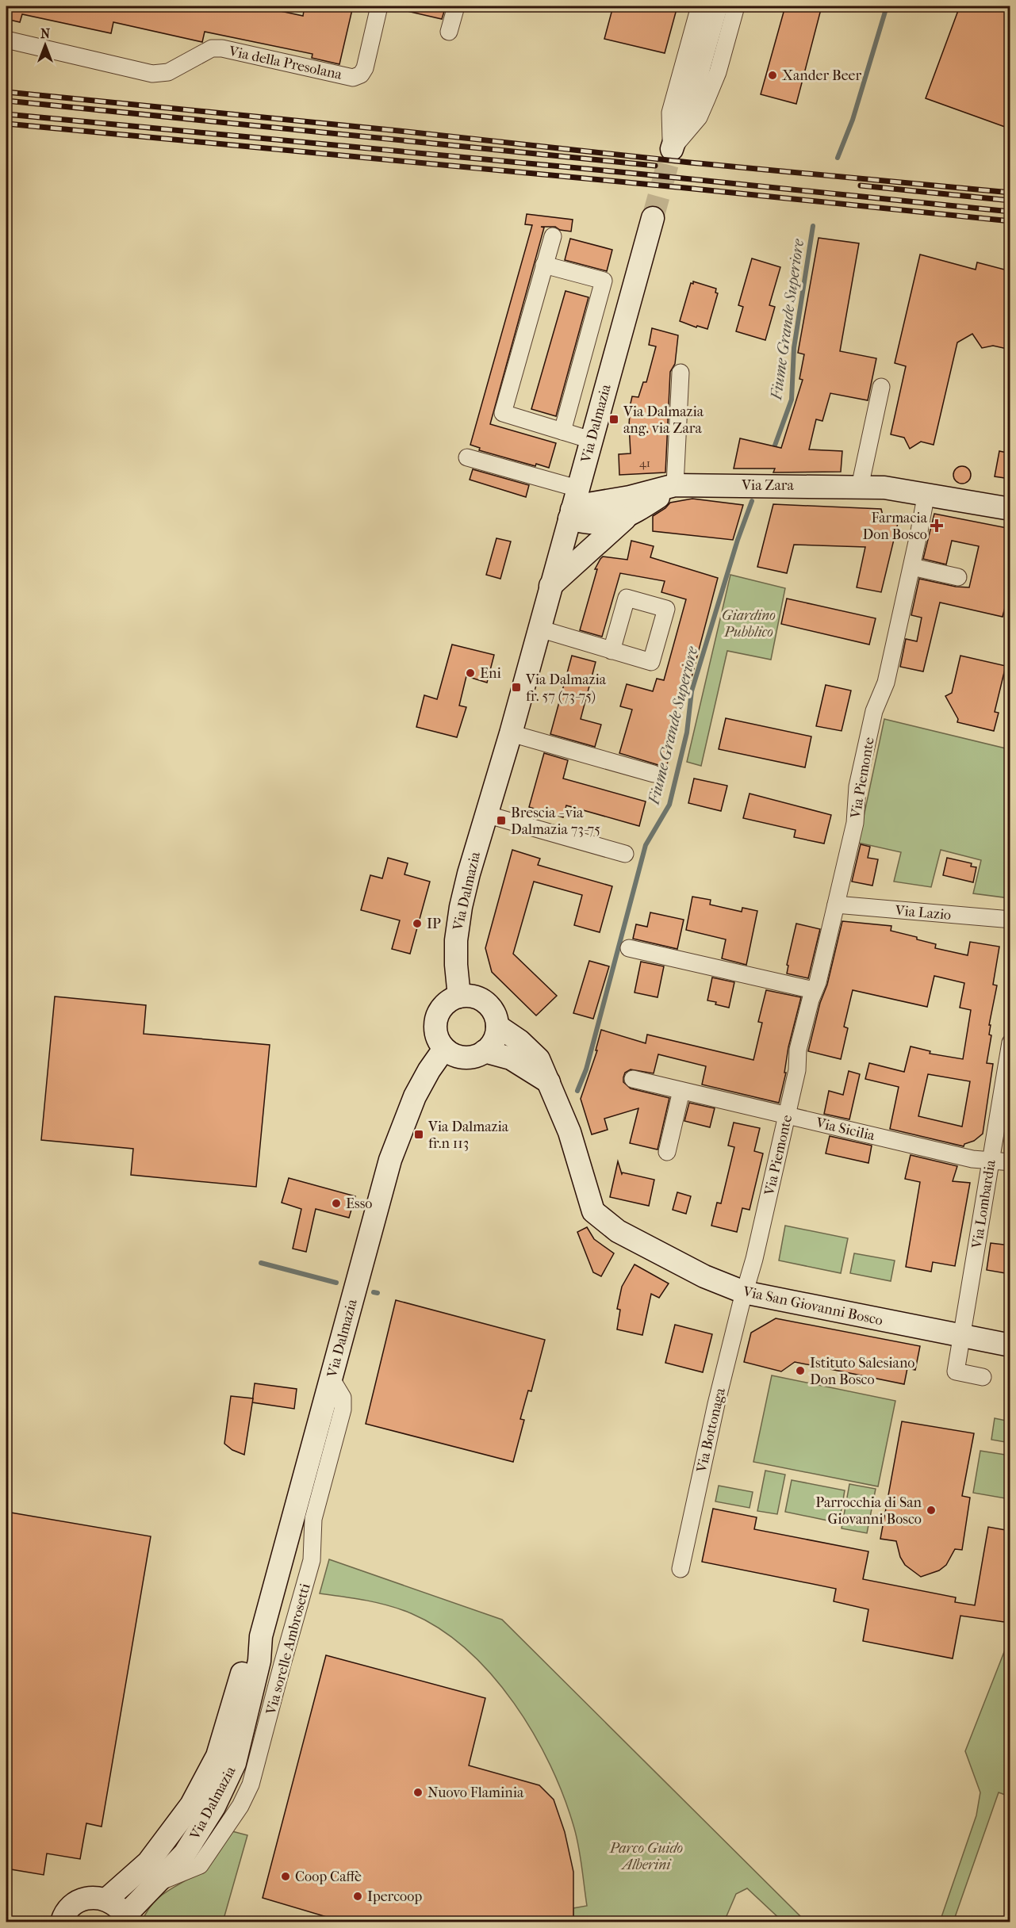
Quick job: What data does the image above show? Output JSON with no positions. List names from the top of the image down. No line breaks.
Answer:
{"streets":{"main road":["Via Dalmazia","Via Zara","Via San Giovanni Bosco"],"street":["Via della Presolana","Via Piemonte","Via Lazio","Via Sicilia","Via Lombardia","Via Bottonaga","Via sorelle Ambrosetti"]},"crossings":[["Via Dalmazia","Via Zara"],["Via Dalmazia","Via San Giovanni Bosco"],["Via Dalmazia","Via sorelle Ambrosetti"],["Via Zara","Via Piemonte"],["Via Piemonte","Via Lazio"],["Via Piemonte","Via Sicilia"],["Via Piemonte","Via San Giovanni Bosco"],["Via Piemonte","Via Bottonaga"],["Via Sicilia","Via Lombardia"],["Via Lombardia","Via San Giovanni Bosco"],["Via San Giovanni Bosco","Via Bottonaga"]],"water":["Fiume Grande Superiore"],"parks":["Giardino Pubblico","Parco Guido Alberini"],"places":{"other":["Xander Beer","Eni","IP","Esso","Istituto Salesiano Don Bosco","Parrocchia di San Giovanni Bosco","Nuovo Flaminia","Coop Caffè","Ipercoop"],"transit":["Via Dalmazia ang. via Zara","Via Dalmazia fr. 57 (73-75)","Brescia - via Dalmazia 73-75","Via Dalmazia fr.n 113"],"health":["Farmacia Don Bosco"]},"house_numbers":["41"],"north":"top"}
